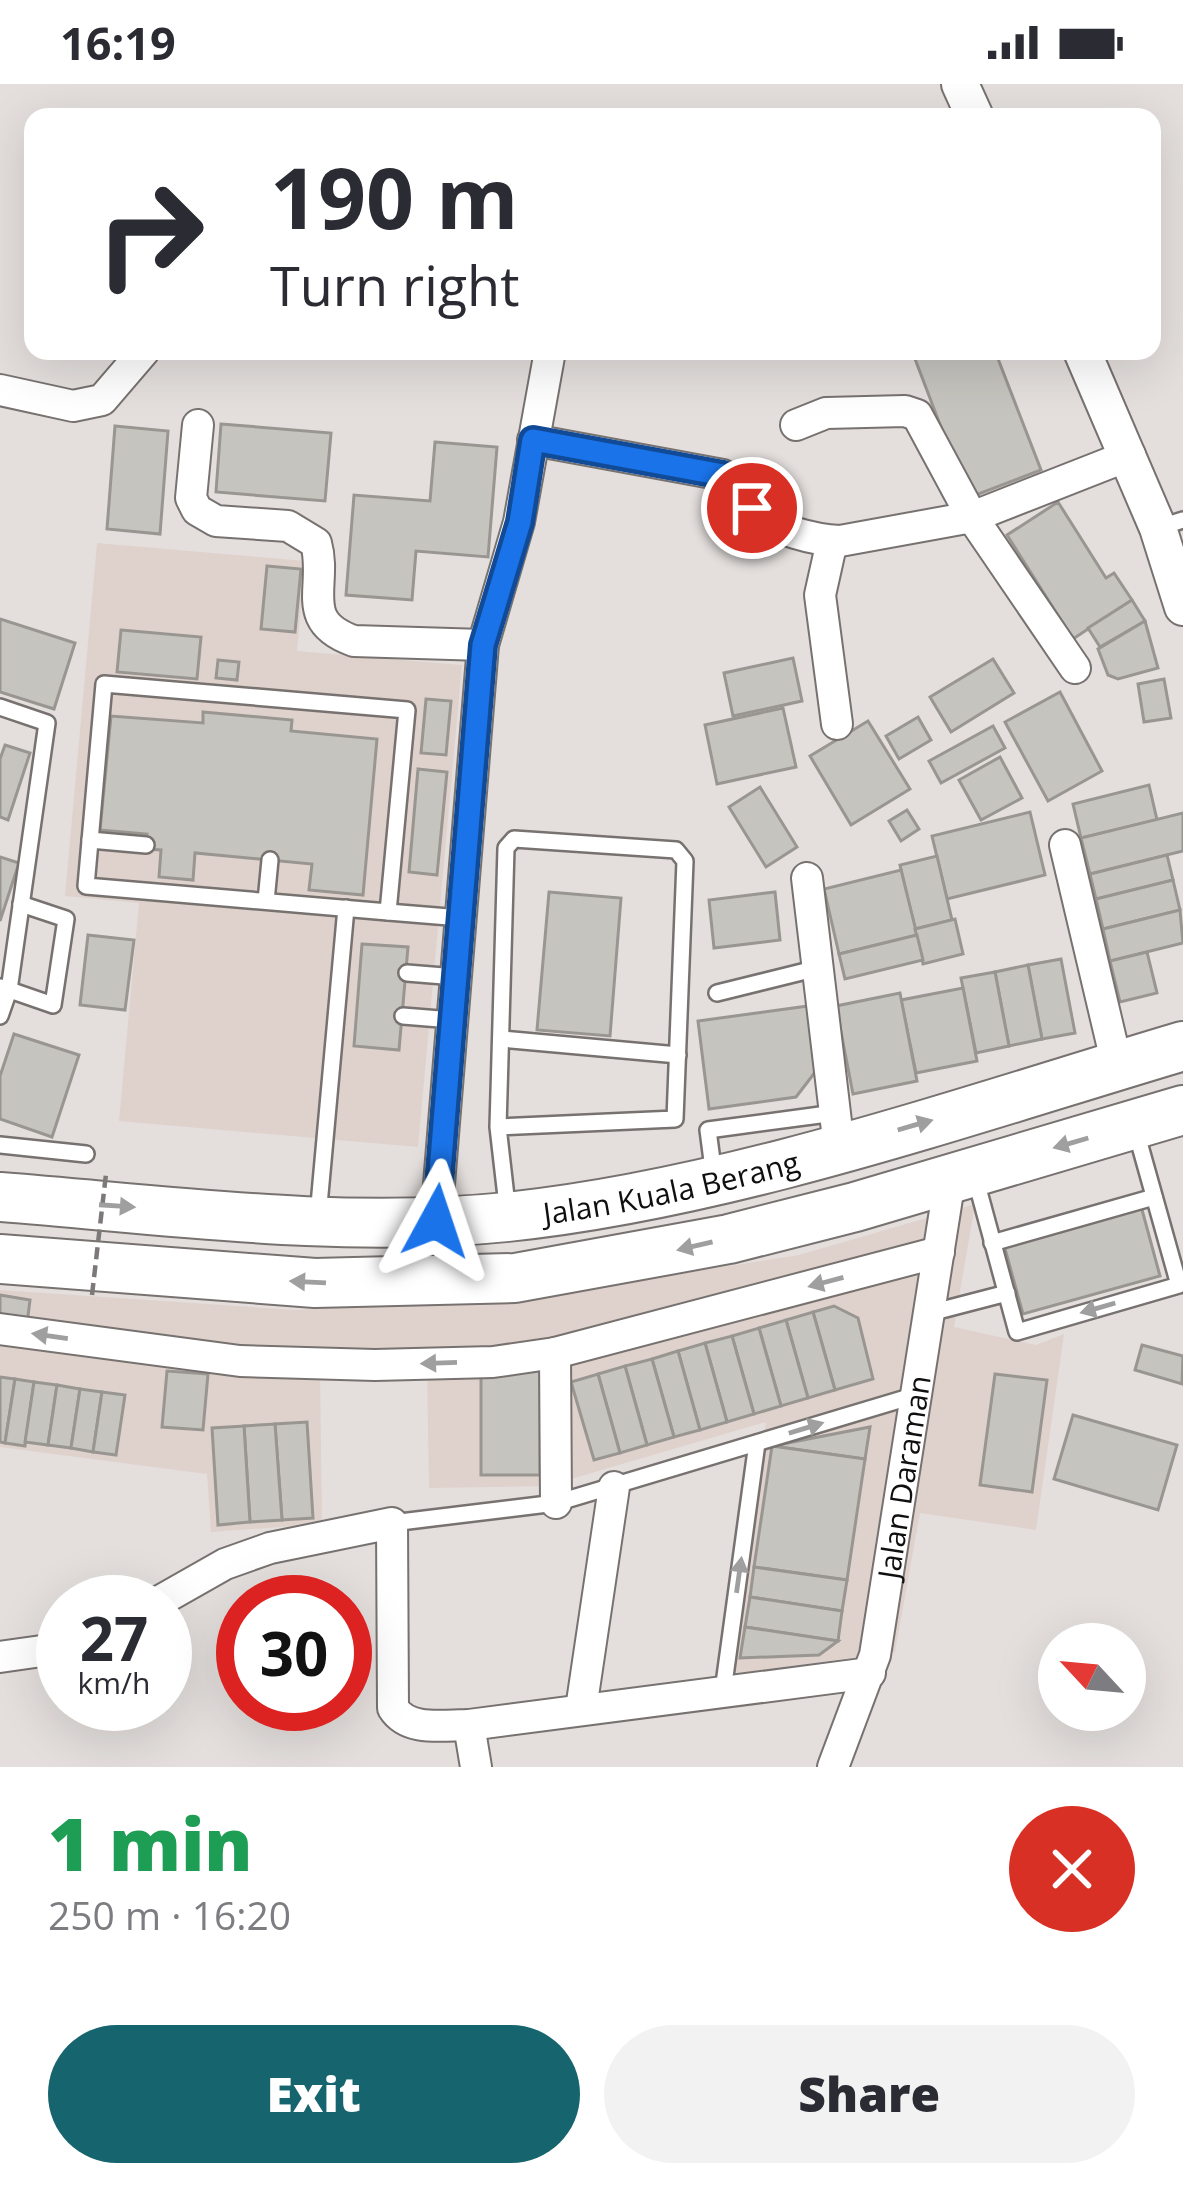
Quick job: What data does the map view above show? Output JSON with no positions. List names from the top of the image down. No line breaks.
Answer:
{"streets":{"highway":["Jalan Kuala Berang"],"street":["Jalan Daraman"]},"crossings":[["Jalan Kuala Berang","Jalan Daraman"]],"north":"top left","page":{"status":"16:19","turn":["190 m","Turn right"],"speed":"27 km/h","limit":"30","heading":["1 min","250 m · 16:20"],"buttons":["Exit","Share"]}}
